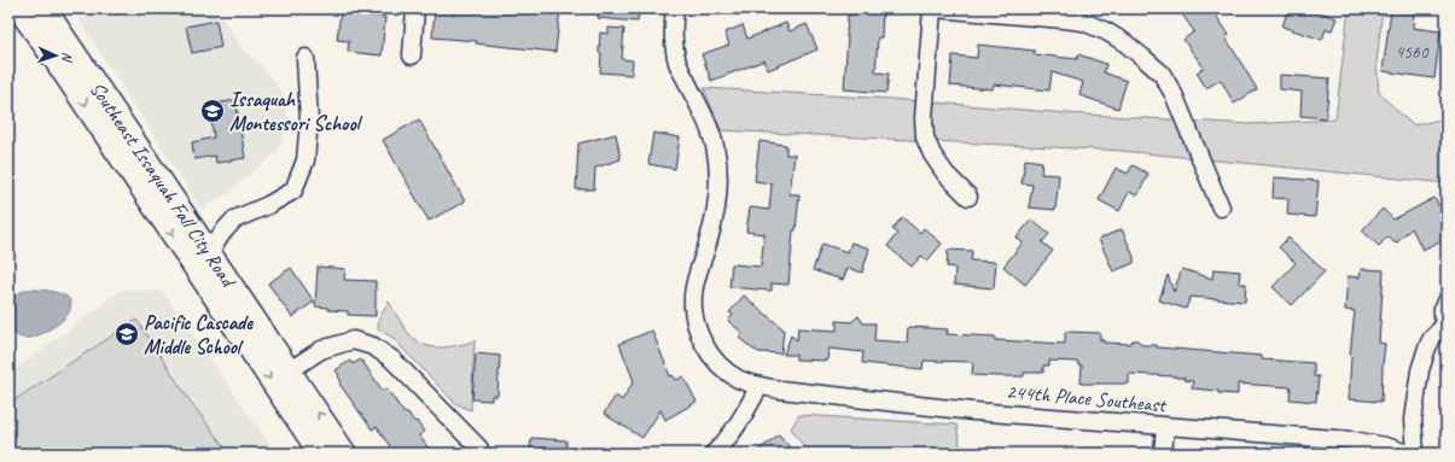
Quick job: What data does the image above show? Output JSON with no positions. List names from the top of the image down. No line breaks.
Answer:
{"streets":{"street":["Southeast Issaquah Fall City Road","244th Place Southeast"]},"places":{"school or university":["Issaquah Montessori School","Pacific Cascade Middle School"]},"house_numbers":["4560"],"north":"right"}
